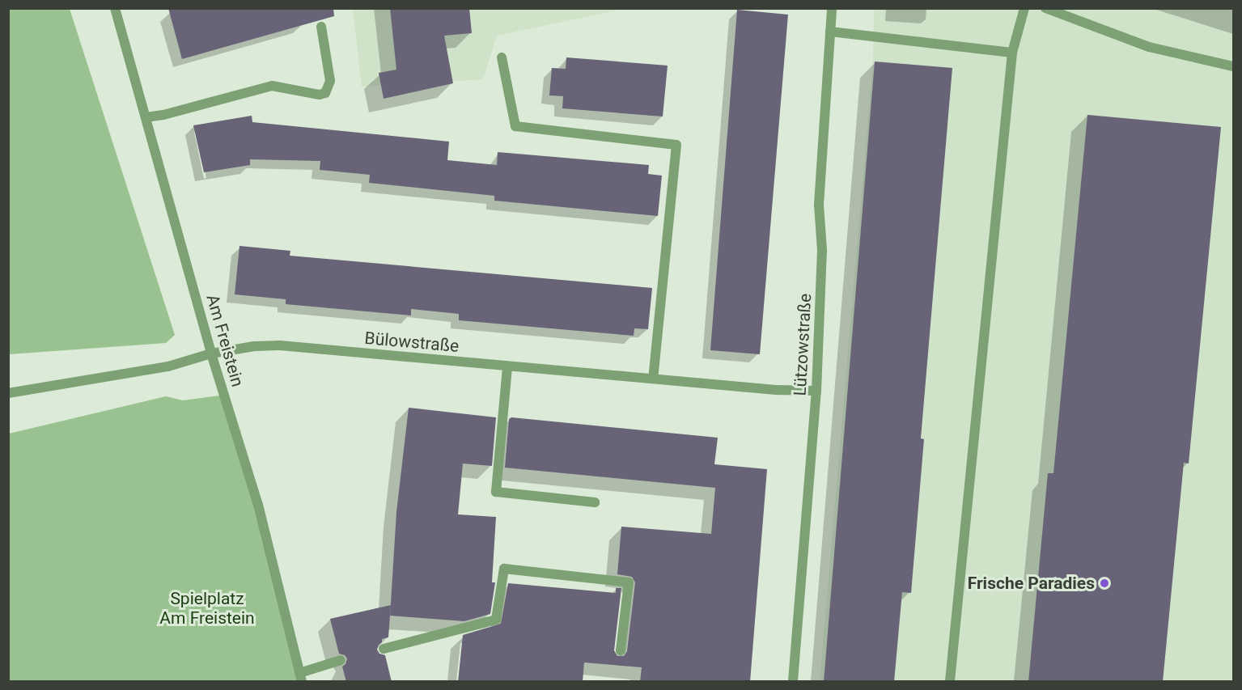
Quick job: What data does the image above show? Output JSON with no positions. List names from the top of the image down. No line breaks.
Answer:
{"streets":{"street":["Am Freistein","Bülowstraße","Lützowstraße"]},"crossings":[["Am Freistein","Bülowstraße"],["Bülowstraße","Lützowstraße"]],"parks":["Spielplatz Am Freistein"],"places":["Frische Paradies"]}
